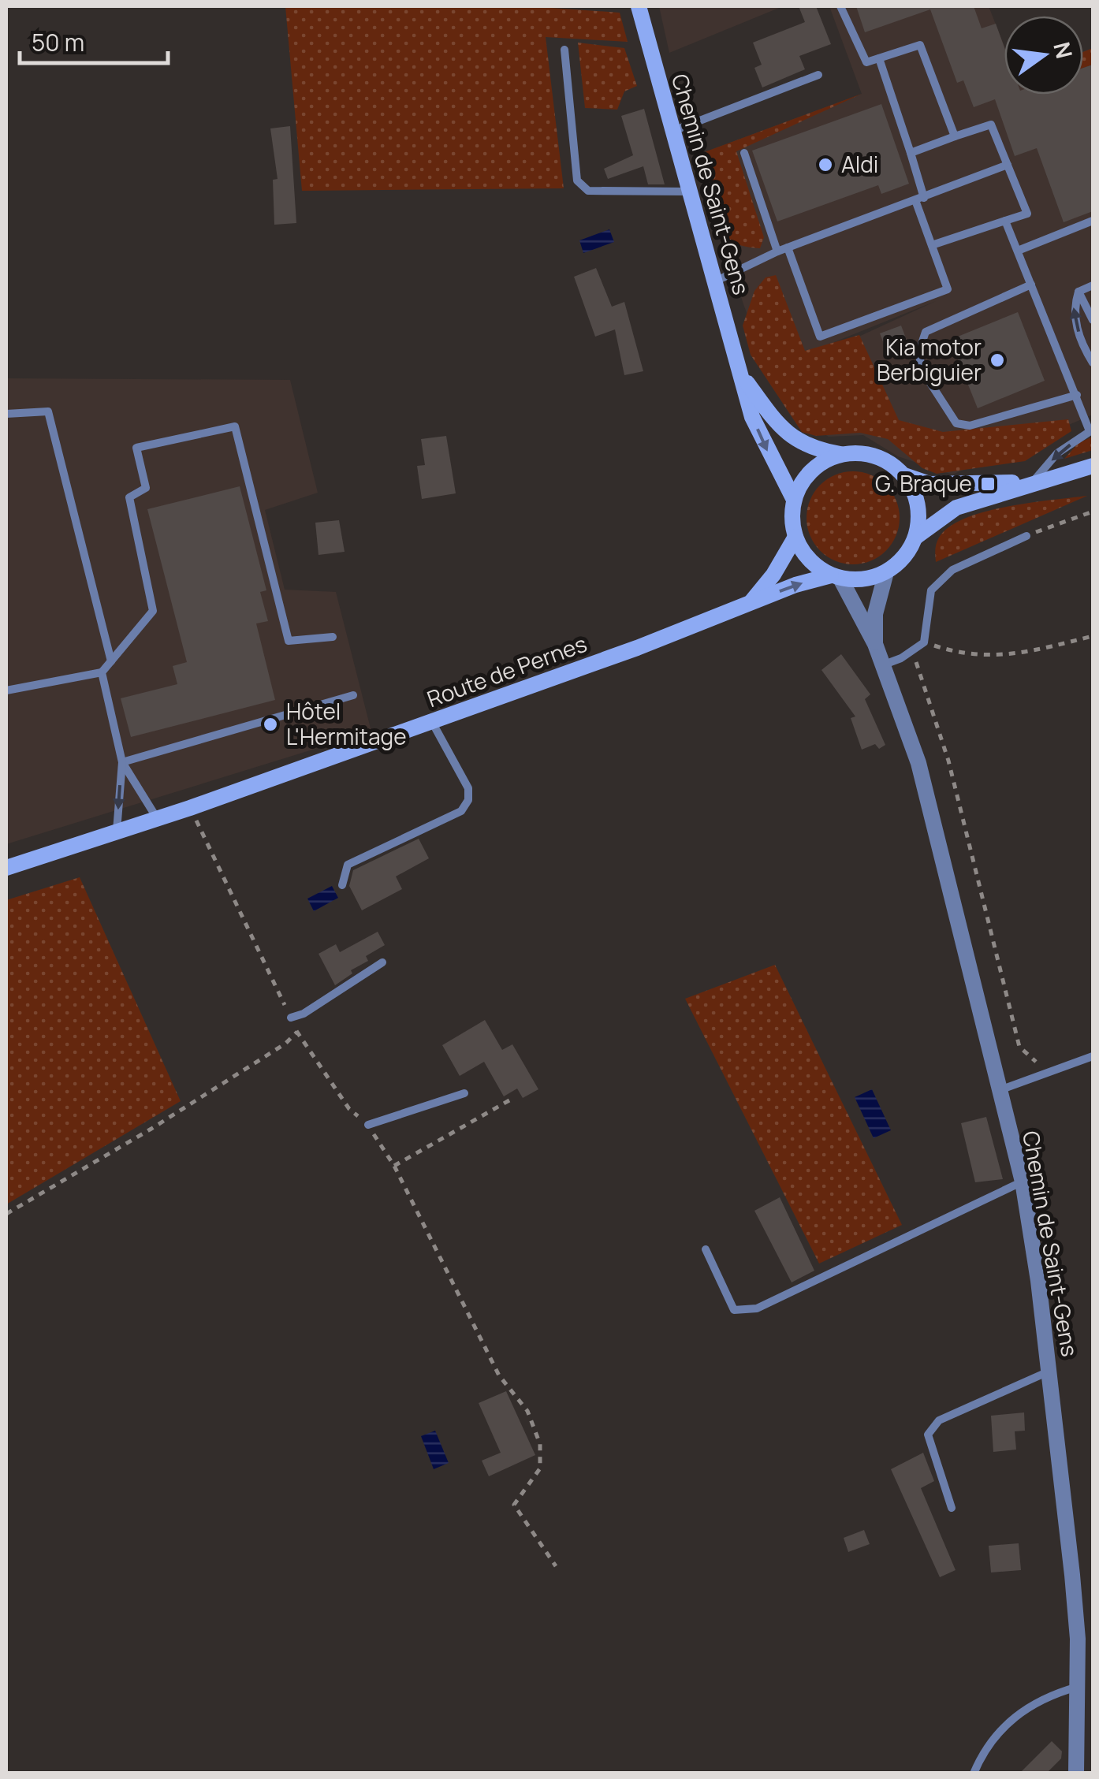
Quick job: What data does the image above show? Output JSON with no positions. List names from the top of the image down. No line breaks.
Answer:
{"streets":{"main road":["Chemin de Saint-Gens","Route de Pernes"]},"crossings":[["Chemin de Saint-Gens","Route de Pernes"]],"places":{"other":["Aldi","Kia motor Berbiguier","Hôtel L'Hermitage"],"transit":["G. Braque"]},"scale_bar":"50 m","north":"right"}
